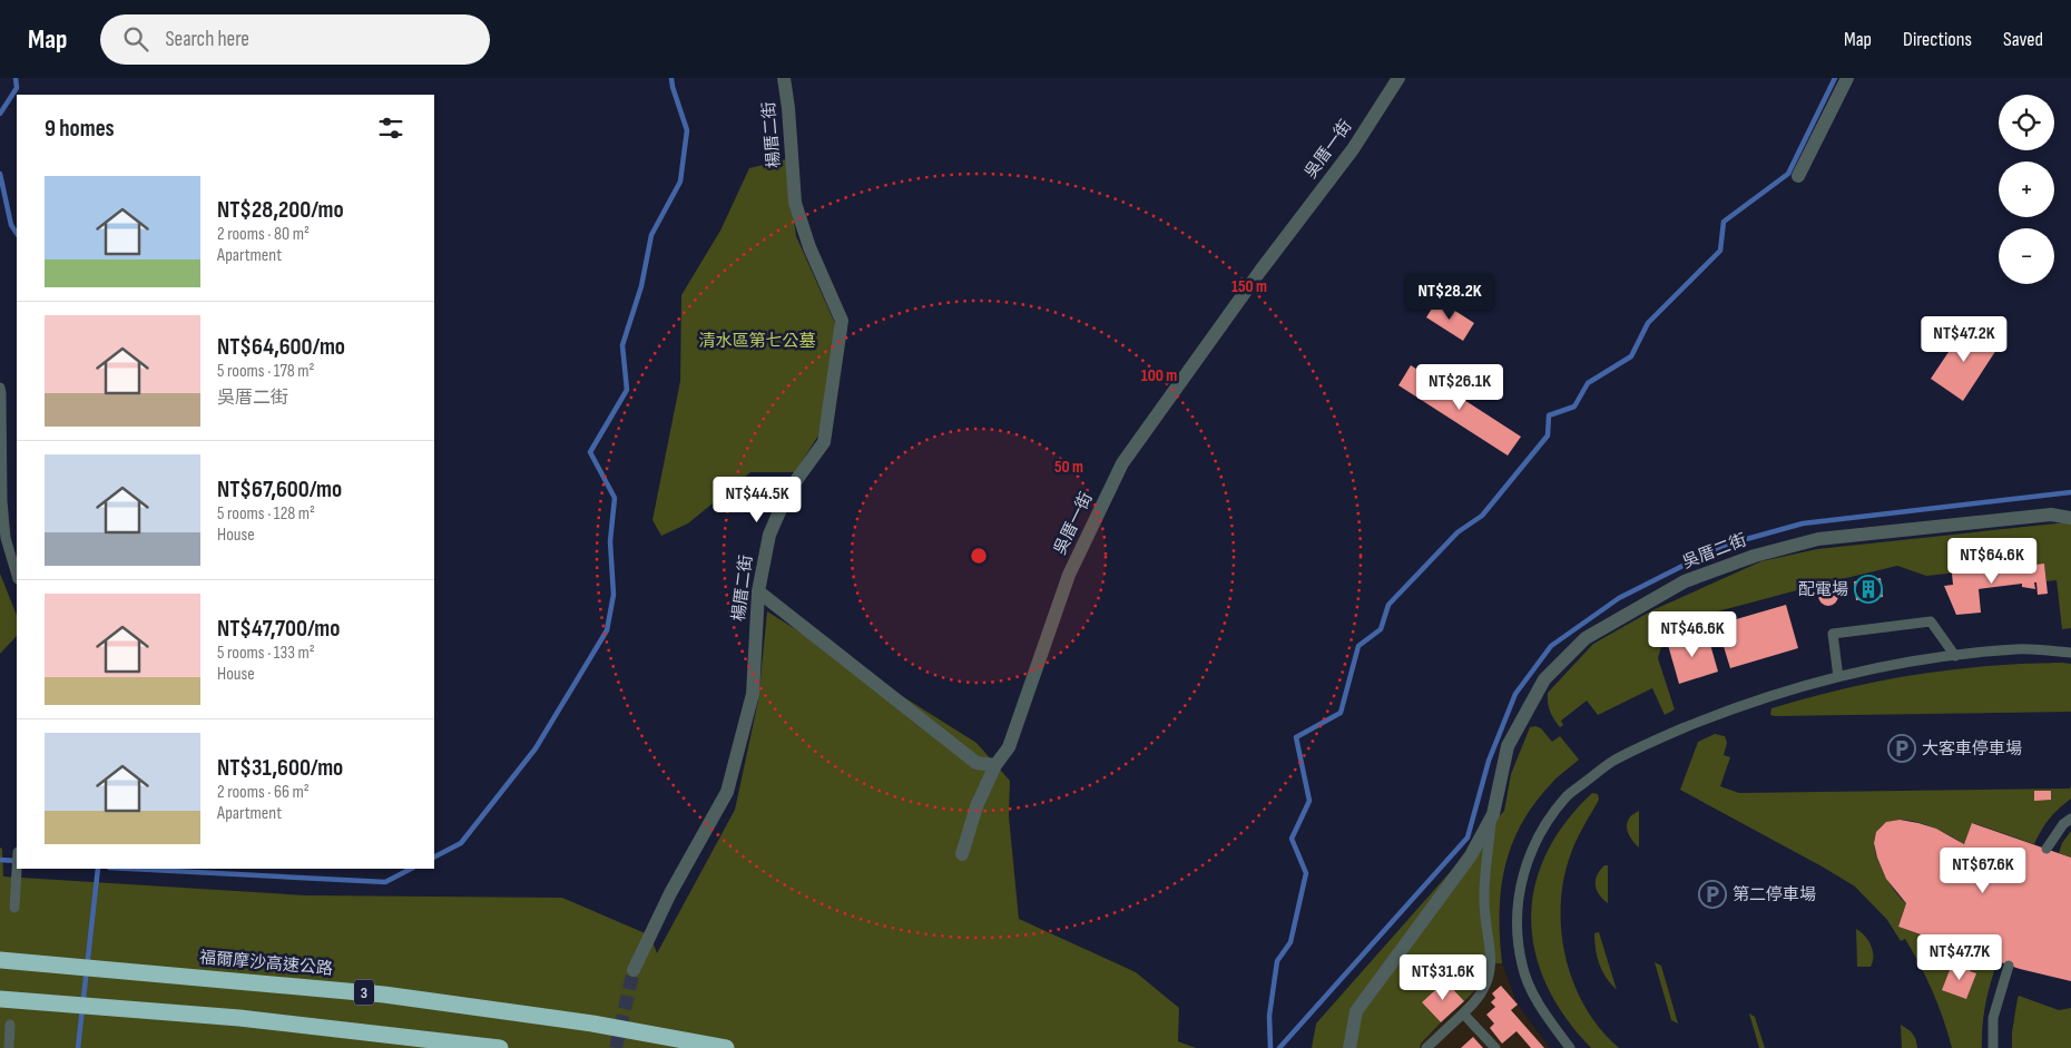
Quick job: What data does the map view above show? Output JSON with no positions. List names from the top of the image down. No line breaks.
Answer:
{"streets":{"highway":["福爾摩沙高速公路","3"],"street":["楊厝二街","吳厝一街","吳厝二街"]},"parks":["清水區第七公墓"],"places":{"building":["配電場"],"parking":["大客車停車場","第二停車場"]},"page":{"header":"Map","search":"Search here","nav":["Map","Directions","Saved"],"map_buttons":["+","−"],"heading":"9 homes","list":[{"name":"NT$28,200/mo","note":"2 rooms · 80 m² · Apartment"},{"name":"NT$64,600/mo","note":"5 rooms · 178 m² · 吳厝二街"},{"name":"NT$67,600/mo","note":"5 rooms · 128 m² · House"},{"name":"NT$47,700/mo","note":"5 rooms · 133 m² · House"},{"name":"NT$31,600/mo","note":"2 rooms · 66 m² · Apartment"}],"price":["NT$28.2K","NT$47.2K","NT$26.1K","NT$44.5K","NT$64.6K","NT$46.6K","NT$67.6K","NT$47.7K","NT$31.6K"]},"rings":["150 m","100 m","50 m"]}
